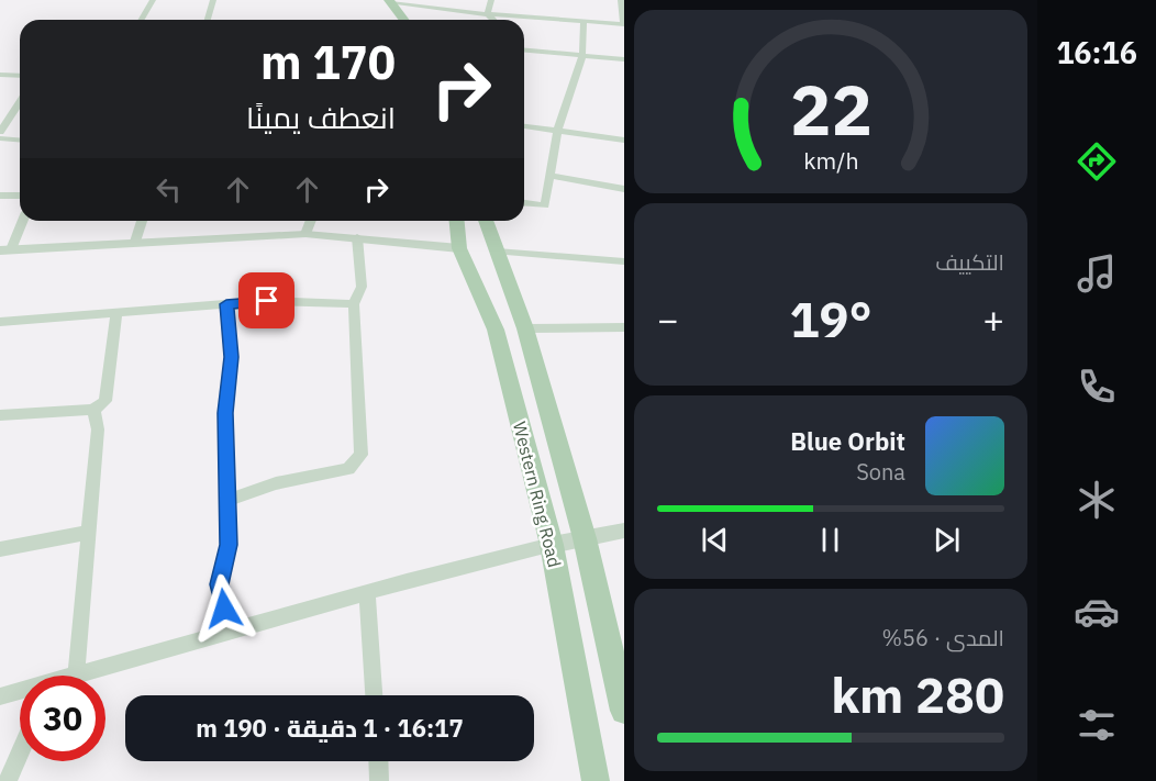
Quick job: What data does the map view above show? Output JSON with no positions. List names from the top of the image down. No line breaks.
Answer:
{"streets":{"main road":["Western Ring Road"]},"page":{"tabs":"16:16","turn":["170 m","انعطف يمينًا"],"tile":["التكييف",["المدى · 56%","280 km"]],"heat":["−","19°","+"],"song":["Blue Orbit","Sona"],"limit":"30","trip":"16:17 · 1 دقيقة · 190 m","gauge":["22","km/h"]}}
